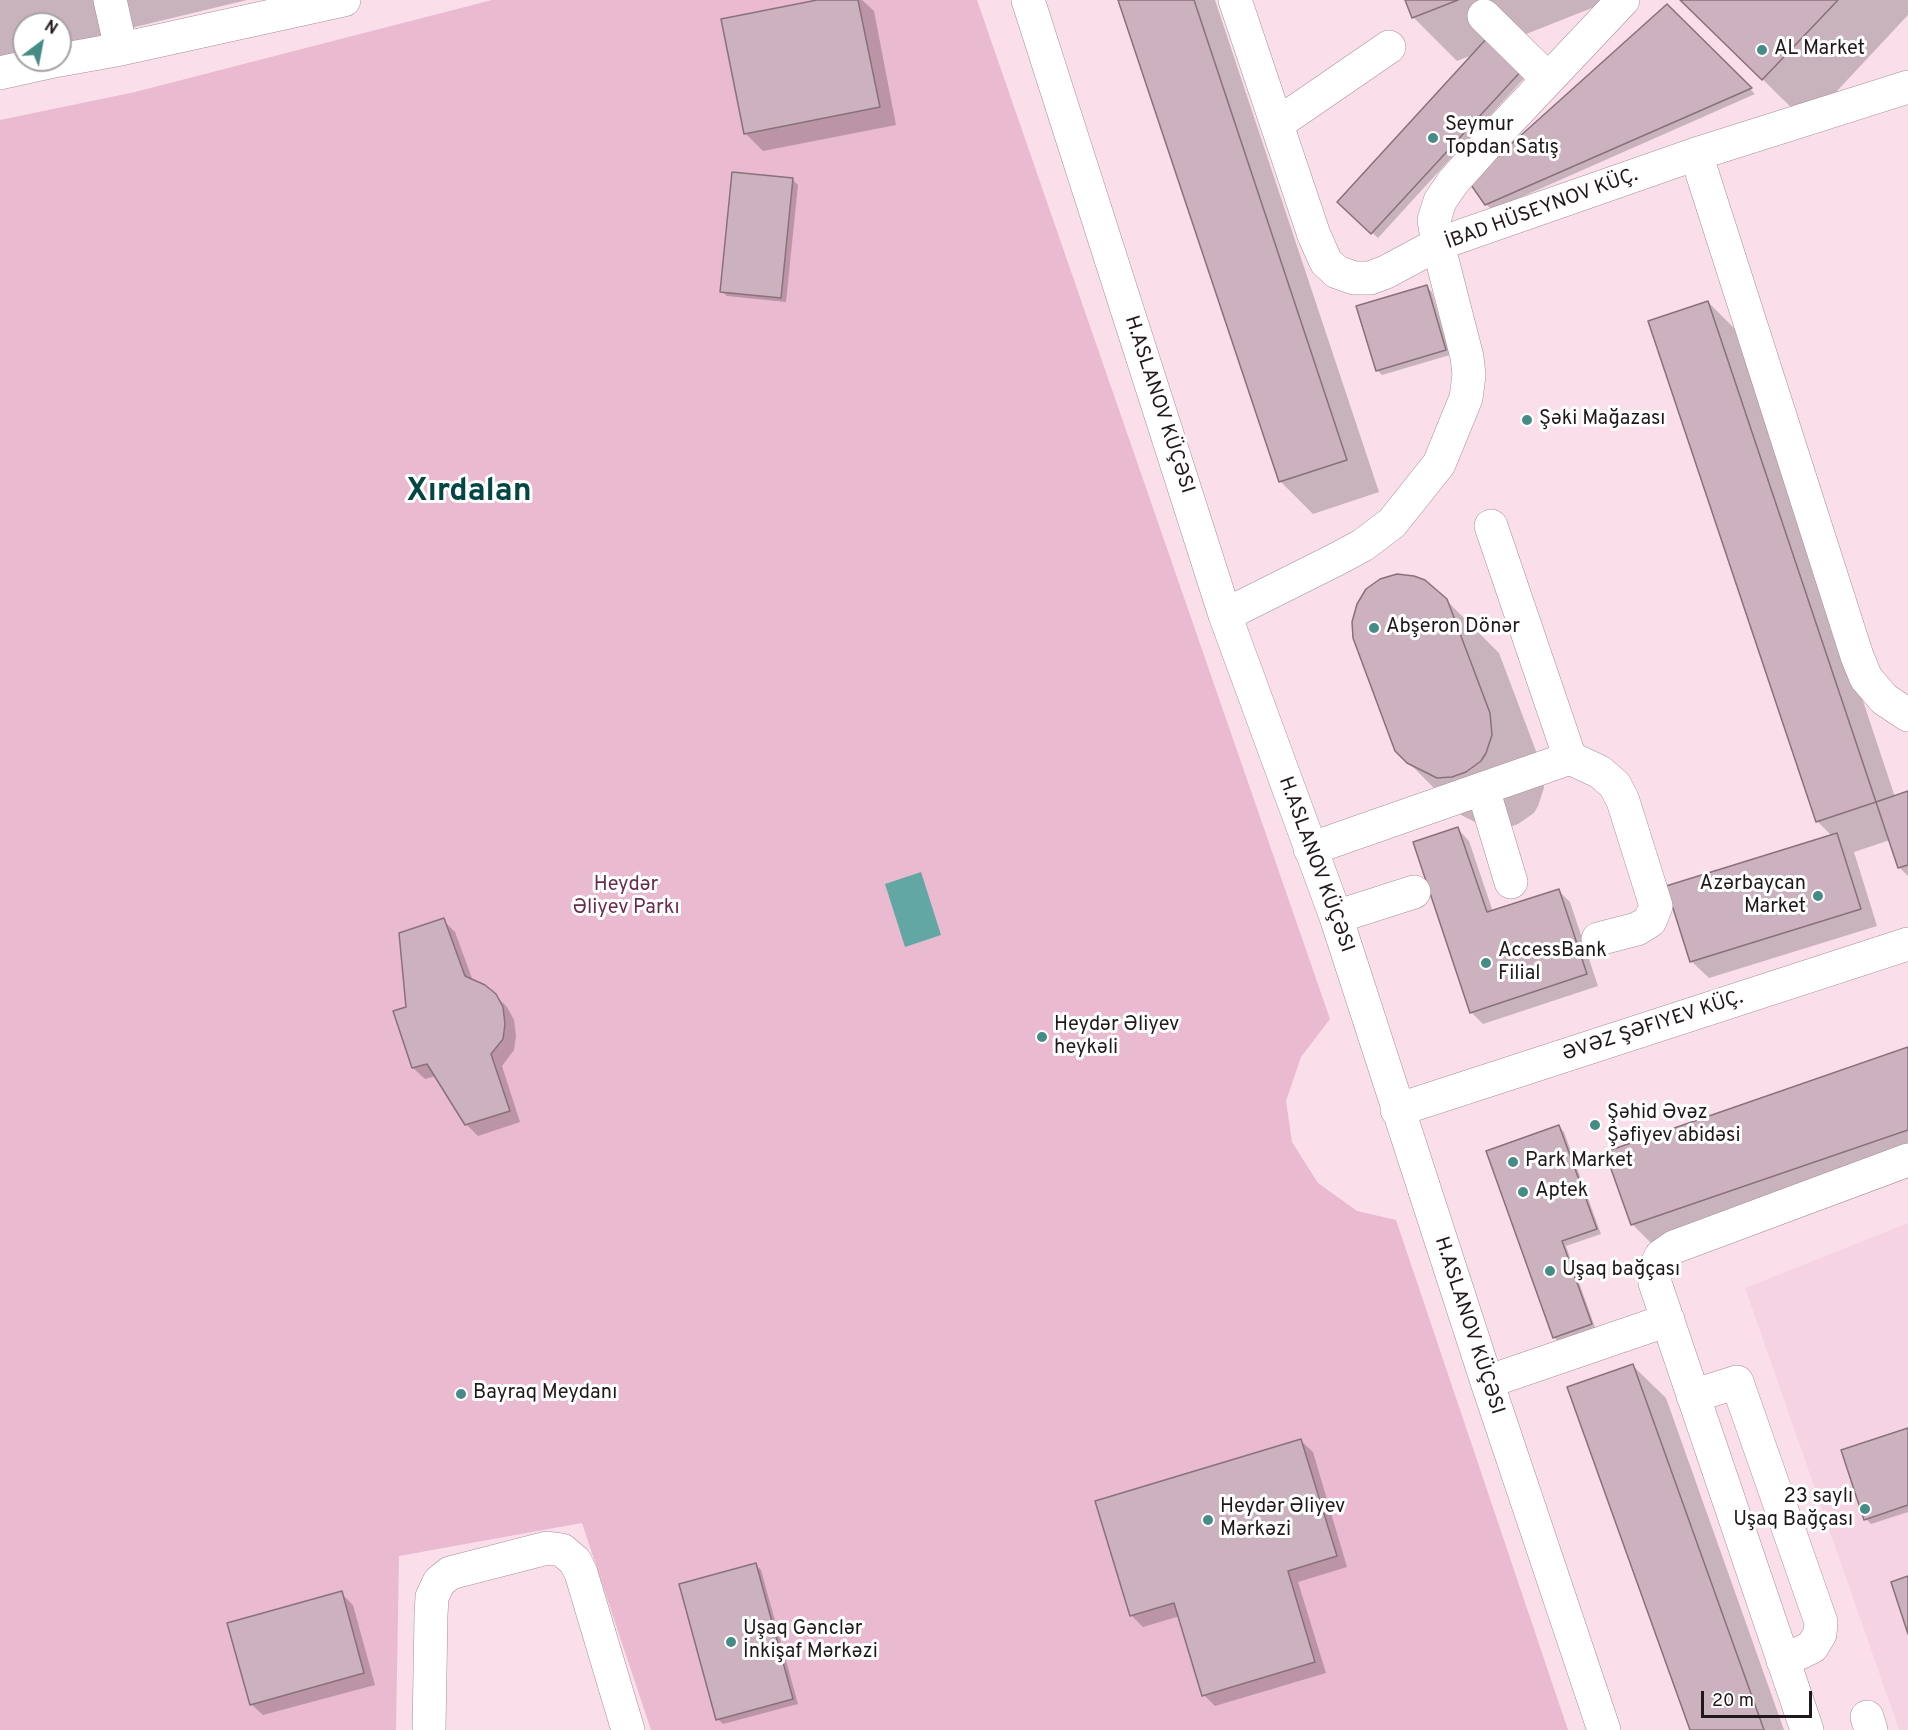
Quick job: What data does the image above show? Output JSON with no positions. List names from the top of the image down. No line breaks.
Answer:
{"streets":{"street":["İBAD HÜSEYNOV KÜÇ.","H.ASLANOV KÜÇƏSI","ƏVƏZ ŞƏFIYEV KÜÇ."]},"crossings":[["İBAD HÜSEYNOV KÜÇ.","H.ASLANOV KÜÇƏSI"],["H.ASLANOV KÜÇƏSI","ƏVƏZ ŞƏFIYEV KÜÇ."]],"districts":["Xırdalan"],"parks":["Heydər Əliyev Parkı"],"places":["AL Market","Seymur Topdan Satış","Şəki Mağazası","Abşeron Dönər","Azərbaycan Market","AccessBank Filial","Heydər Əliyev heykəli","Şəhid Əvəz Şəfiyev abidəsi","Park Market","Aptek","Uşaq bağçası","Bayraq Meydanı","23 saylı Uşaq Bağçası","Heydər Əliyev Mərkəzi","Uşaq Gənclər İnkişaf Mərkəzi"],"scale_bar":"20 m","north":"top right"}
